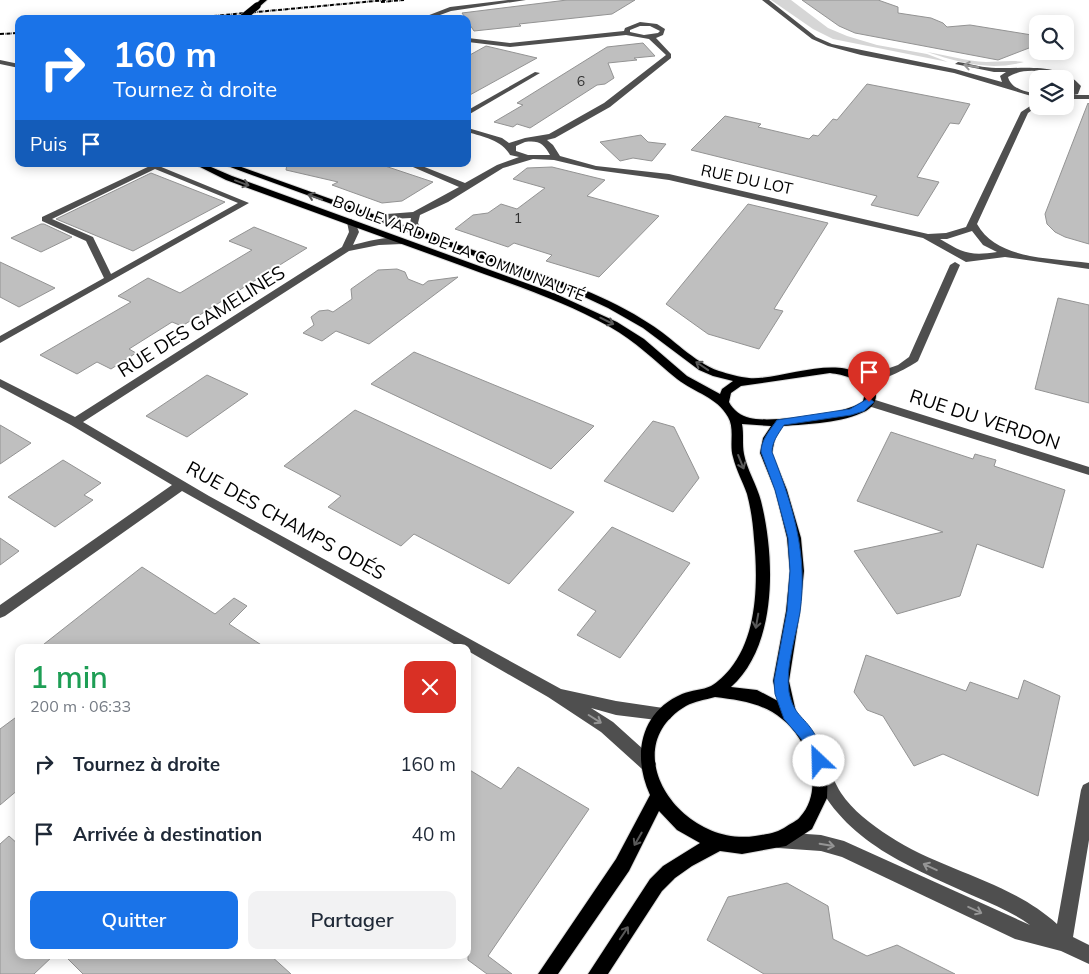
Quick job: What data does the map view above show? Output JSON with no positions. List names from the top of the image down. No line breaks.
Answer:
{"streets":{"main road":["BOULEVARD DE LA COMMUNAUTÉ"],"street":["RUE DU LOT","RUE DES GAMELINES","RUE DU VERDON","RUE DES CHAMPS ODÉS"]},"crossings":[["BOULEVARD DE LA COMMUNAUTÉ","RUE DES GAMELINES"],["RUE DES GAMELINES","RUE DES CHAMPS ODÉS"]],"house_numbers":["6","1"],"page":{"turn":["160 m","Tournez à droite"],"then":"Puis","heading":["1 min","200 m · 06:33"],"list":[{"name":"Tournez à droite","value":"160 m"},{"name":"Arrivée à destination","value":"40 m"}],"buttons":["Quitter","Partager"]}}
